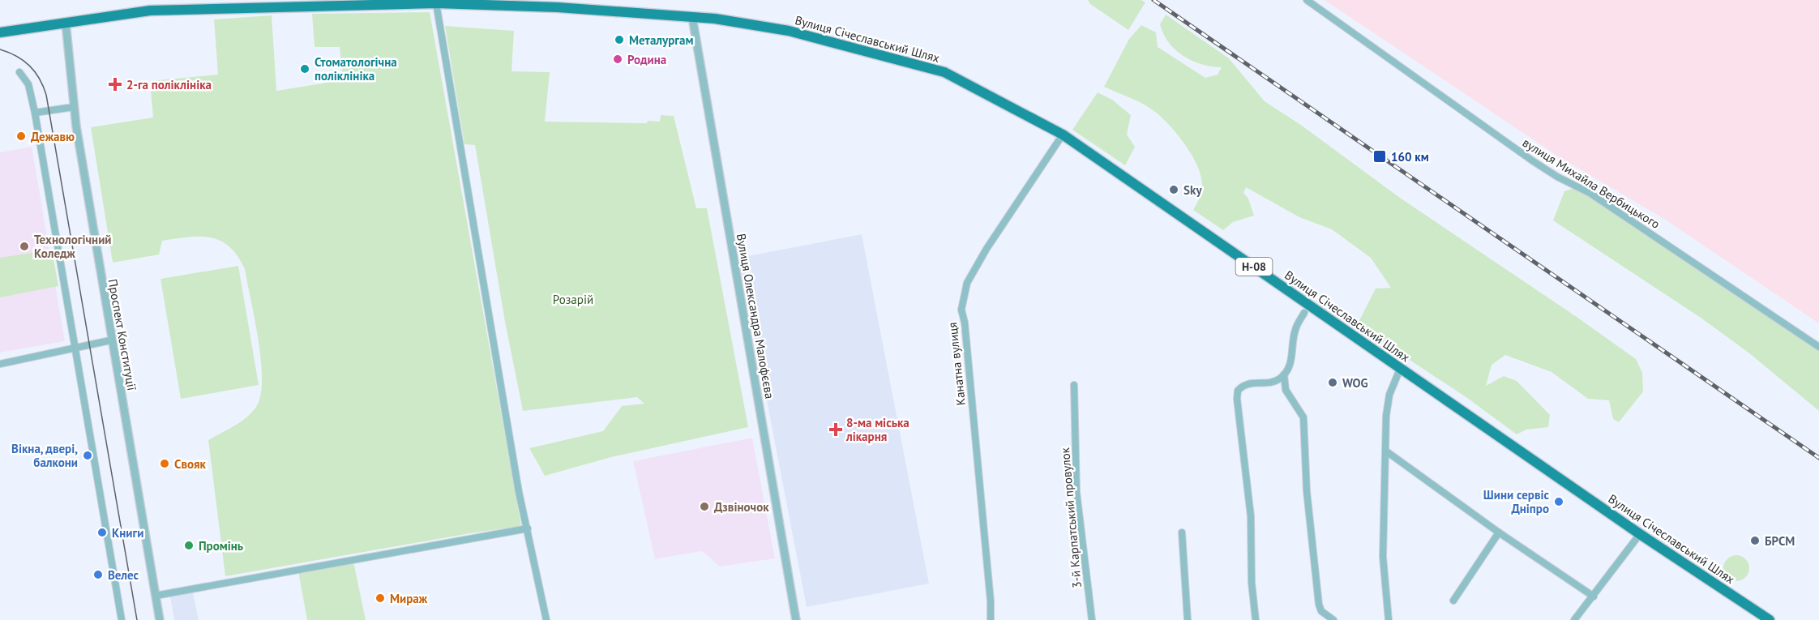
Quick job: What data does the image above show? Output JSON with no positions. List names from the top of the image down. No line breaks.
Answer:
{"streets":{"main road":["Вулиця Січеславський Шлях","Н-08"],"street":["вулиця Михайла Вербицького","Вулиця Олександра Малофєєва","Проспект Конституції","Канатна вулиця","3-й Карпатський провулок"]},"crossings":[["Вулиця Січеславський Шлях","Вулиця Олександра Малофєєва"],["Вулиця Січеславський Шлях","Проспект Конституції"],["Вулиця Січеславський Шлях","Канатна вулиця"]],"parks":["Розарій"],"places":{"other":["Металургам","Родина","Стоматологічна поліклініка","Дежавю","Sky","Технологічний Коледж","WOG","Вікна, двері, балкони","Свояк","Шини сервіс Дніпро","Дзвіночок","Книги","БРСМ","Промінь","Велес","Мираж"],"health":["2-га поліклініка","8-ма міська лікарня"],"transit":["160 км"]}}
